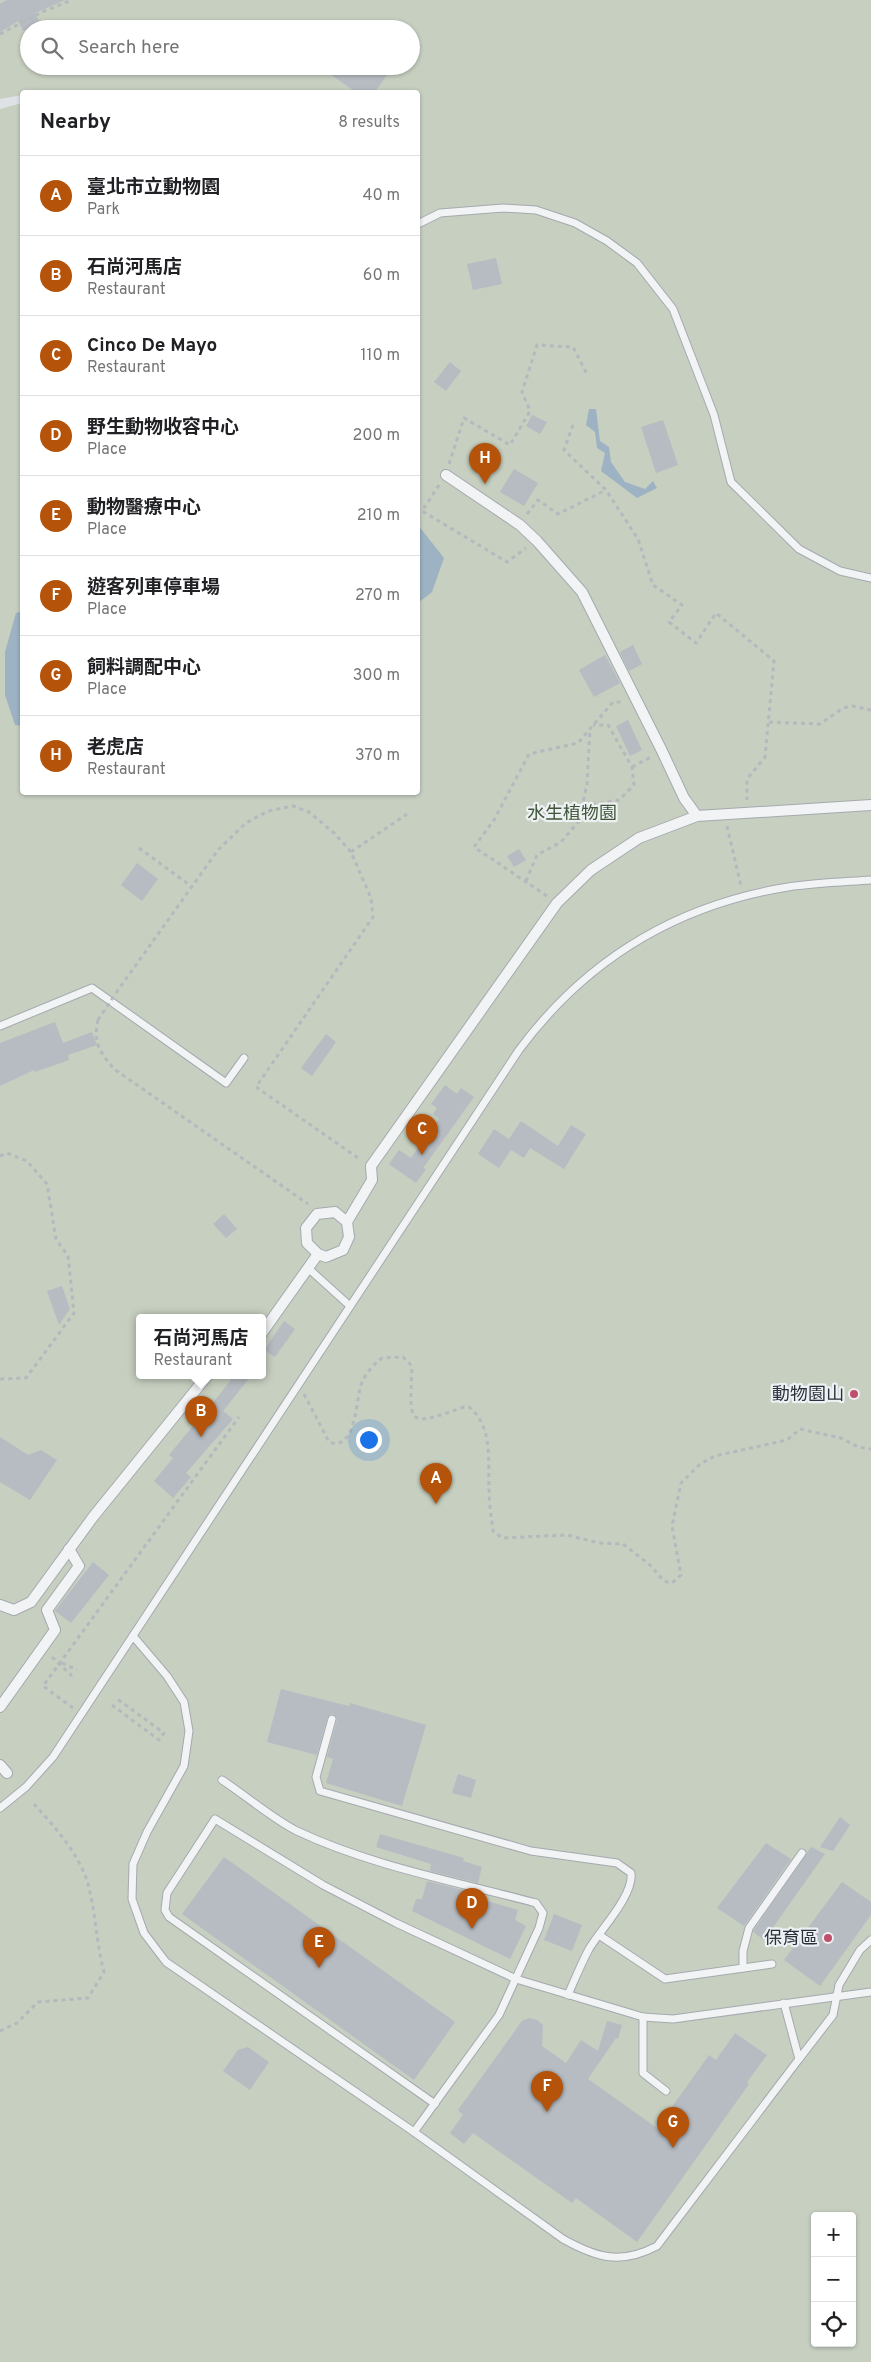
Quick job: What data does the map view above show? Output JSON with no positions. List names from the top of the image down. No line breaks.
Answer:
{"parks":["水生植物園"],"places":["動物園山","保育區"],"page":{"search":"Search here","heading":["Nearby","8 results"],"list":[{"mark":"A","name":"臺北市立動物園","note":"Park","value":"40 m"},{"mark":"B","name":"石尚河馬店","note":"Restaurant","value":"60 m"},{"mark":"C","name":"Cinco De Mayo","note":"Restaurant","value":"110 m"},{"mark":"D","name":"野生動物收容中心","note":"Place","value":"200 m"},{"mark":"E","name":"動物醫療中心","note":"Place","value":"210 m"},{"mark":"F","name":"遊客列車停車場","note":"Place","value":"270 m"},{"mark":"G","name":"飼料調配中心","note":"Place","value":"300 m"},{"mark":"H","name":"老虎店","note":"Restaurant","value":"370 m"}],"pins":["H","C","B","A","D","E","F","G"],"popup":["石尚河馬店","Restaurant"],"map_buttons":["+","−"]}}
